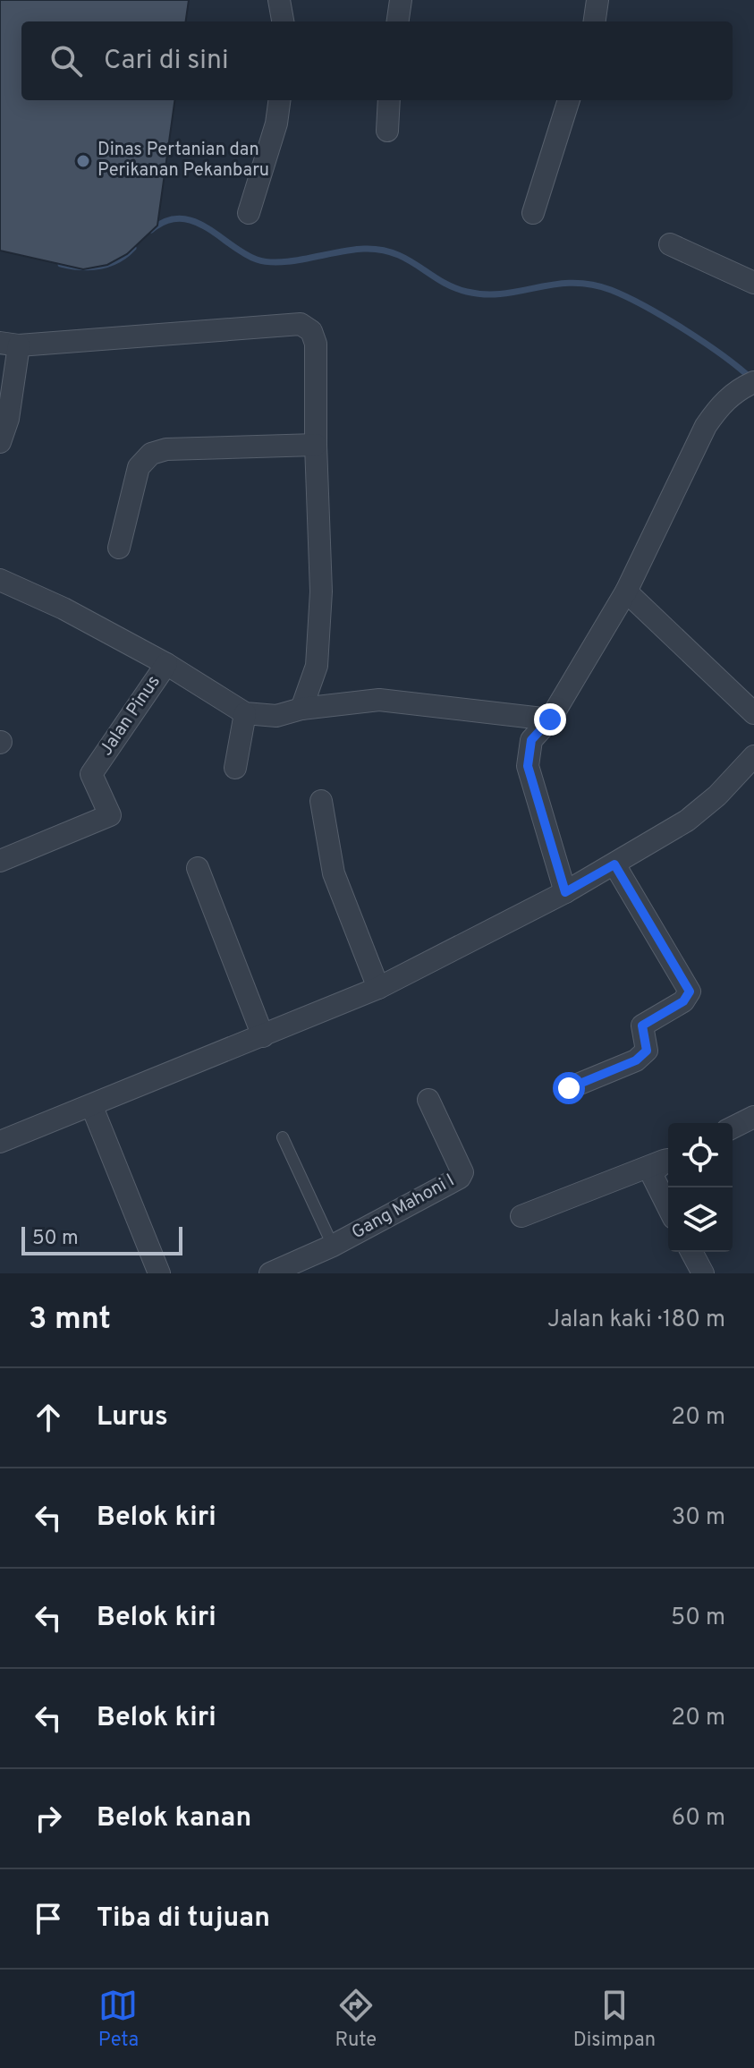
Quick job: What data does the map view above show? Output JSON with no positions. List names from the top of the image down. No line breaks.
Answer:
{"streets":{"street":["Jalan Pinus","Gang Mahoni I"]},"places":["Dinas Pertanian dan Perikanan Pekanbaru"],"scale_bar":"50 m","page":{"search":"Cari di sini","scale":"50 m","heading":["3 mnt","Jalan kaki · 180 m"],"list":[["Lurus","20 m"],["Belok kiri","30 m"],["Belok kiri","50 m"],["Belok kiri","20 m"],["Belok kanan","60 m"],"Tiba di tujuan"],"nav":["Peta","Rute","Disimpan"]}}
